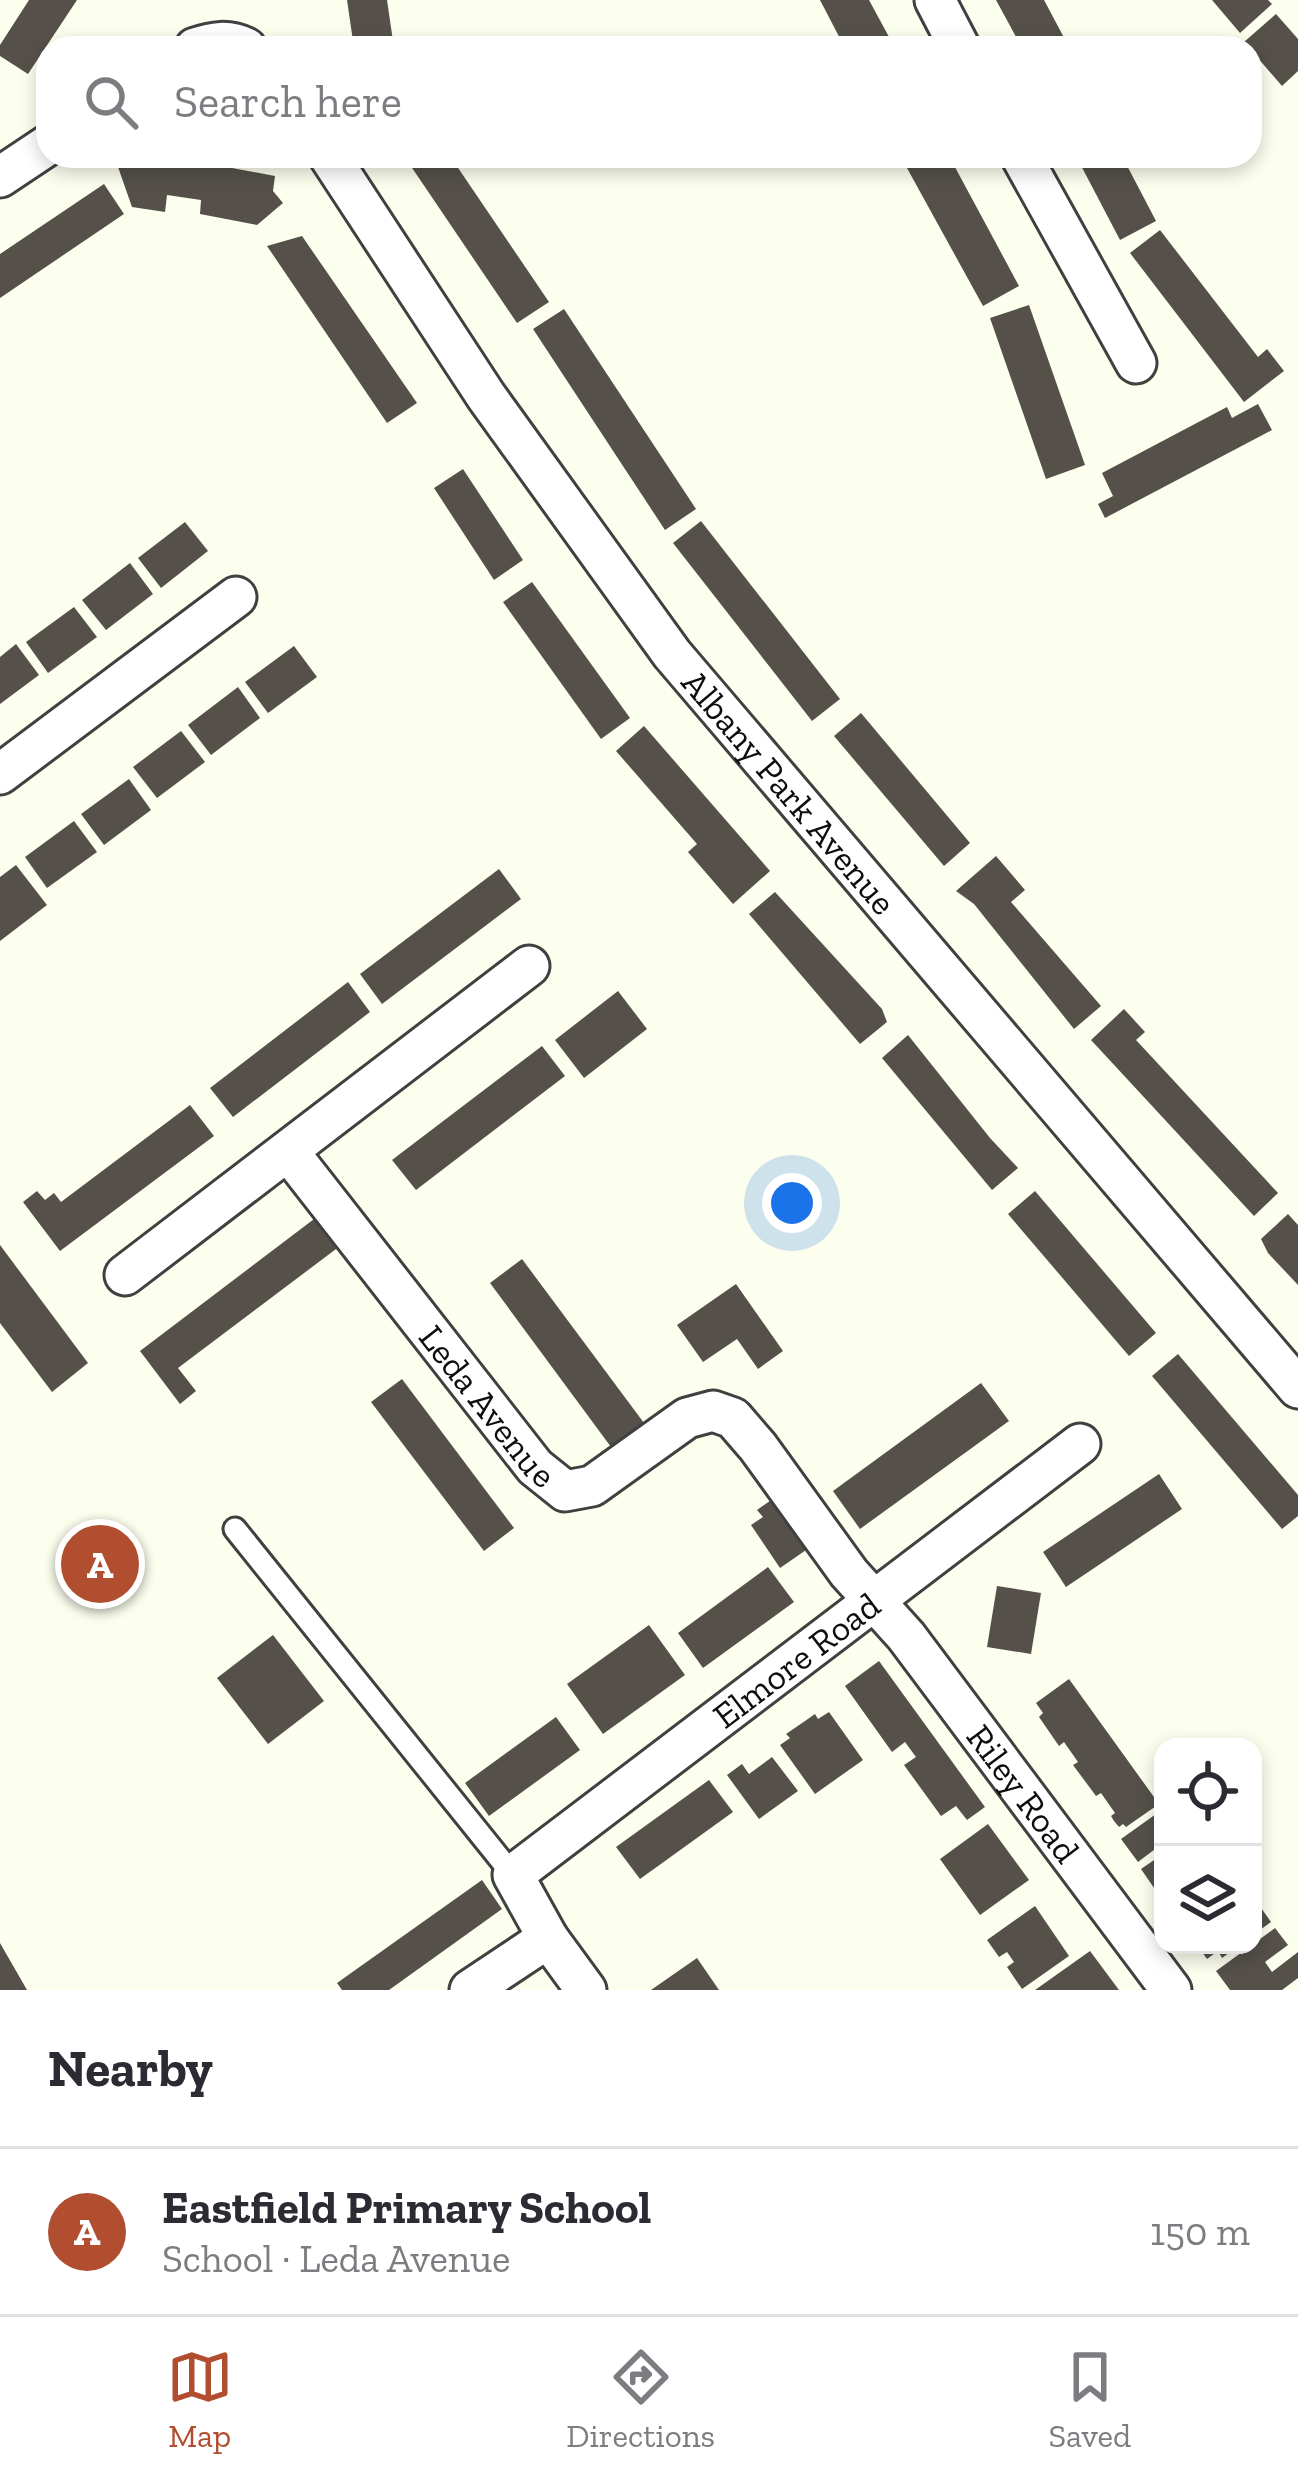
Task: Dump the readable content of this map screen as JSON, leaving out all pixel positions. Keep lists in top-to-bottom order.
{
  "streets": {
    "street": [
      "Albany Park Avenue",
      "Leda Avenue",
      "Elmore Road",
      "Riley Road"
    ]
  },
  "crossings": [
    ["Leda Avenue", "Elmore Road"],
    ["Leda Avenue", "Riley Road"],
    ["Elmore Road", "Riley Road"]
  ],
  "page": {
    "search": "Search here",
    "pins": "A",
    "heading": "Nearby",
    "list": [
      {
        "mark": "A",
        "name": "Eastfield Primary School",
        "note": "School · Leda Avenue",
        "value": "150 m"
      }
    ],
    "nav": ["Map", "Directions", "Saved"]
  }
}
